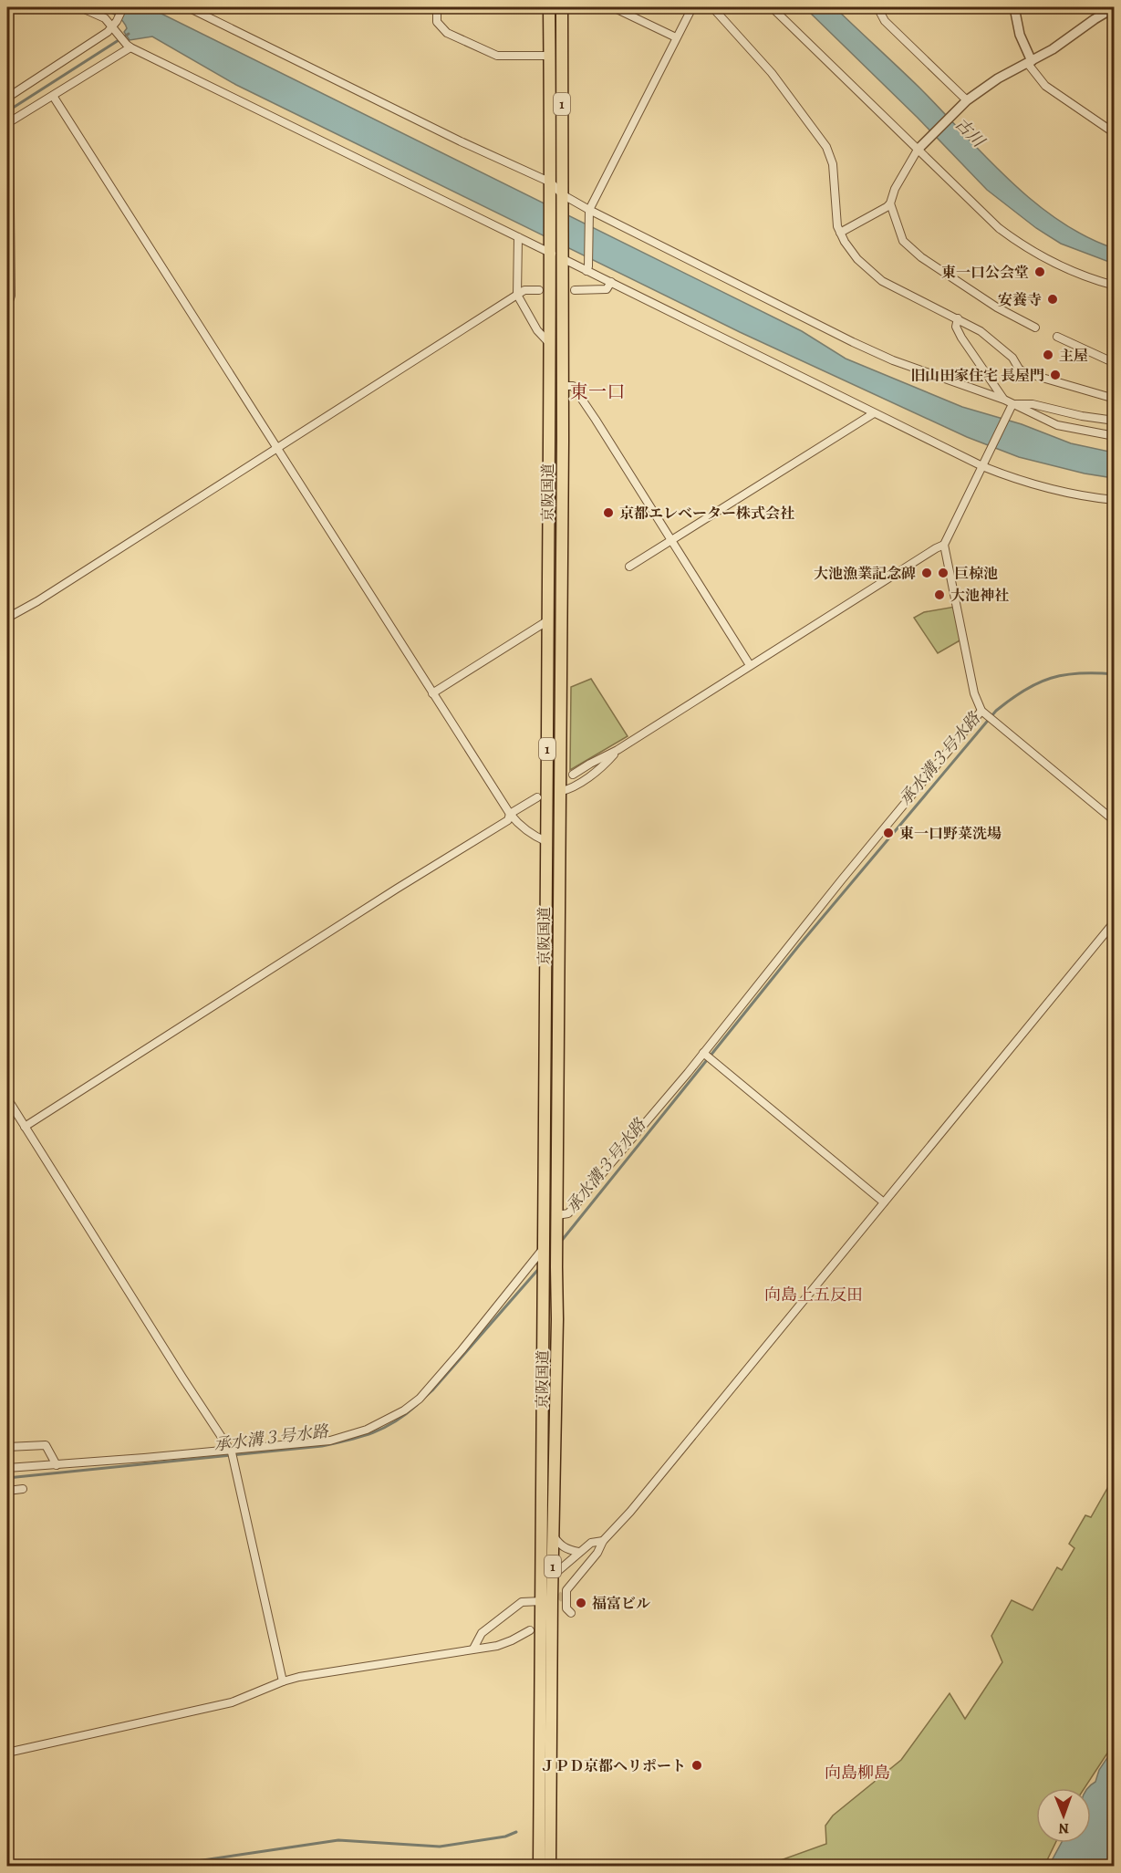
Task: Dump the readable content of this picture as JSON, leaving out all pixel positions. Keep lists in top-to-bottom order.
{
  "streets": {
    "highway": ["1", "京阪国道"]
  },
  "districts": ["東一口", "向島上五反田", "向島柳島"],
  "water": ["古川", "承水溝３号水路"],
  "places": [
    "東一口公会堂",
    "安養寺",
    "主屋",
    "旧山田家住宅 長屋門",
    "京都エレベーター株式会社",
    "大池漁業記念碑",
    "巨椋池",
    "大池神社",
    "東一口野菜洗場",
    "福富ビル",
    "ＪＰＤ京都ヘリポート"
  ],
  "north": "bottom"
}
